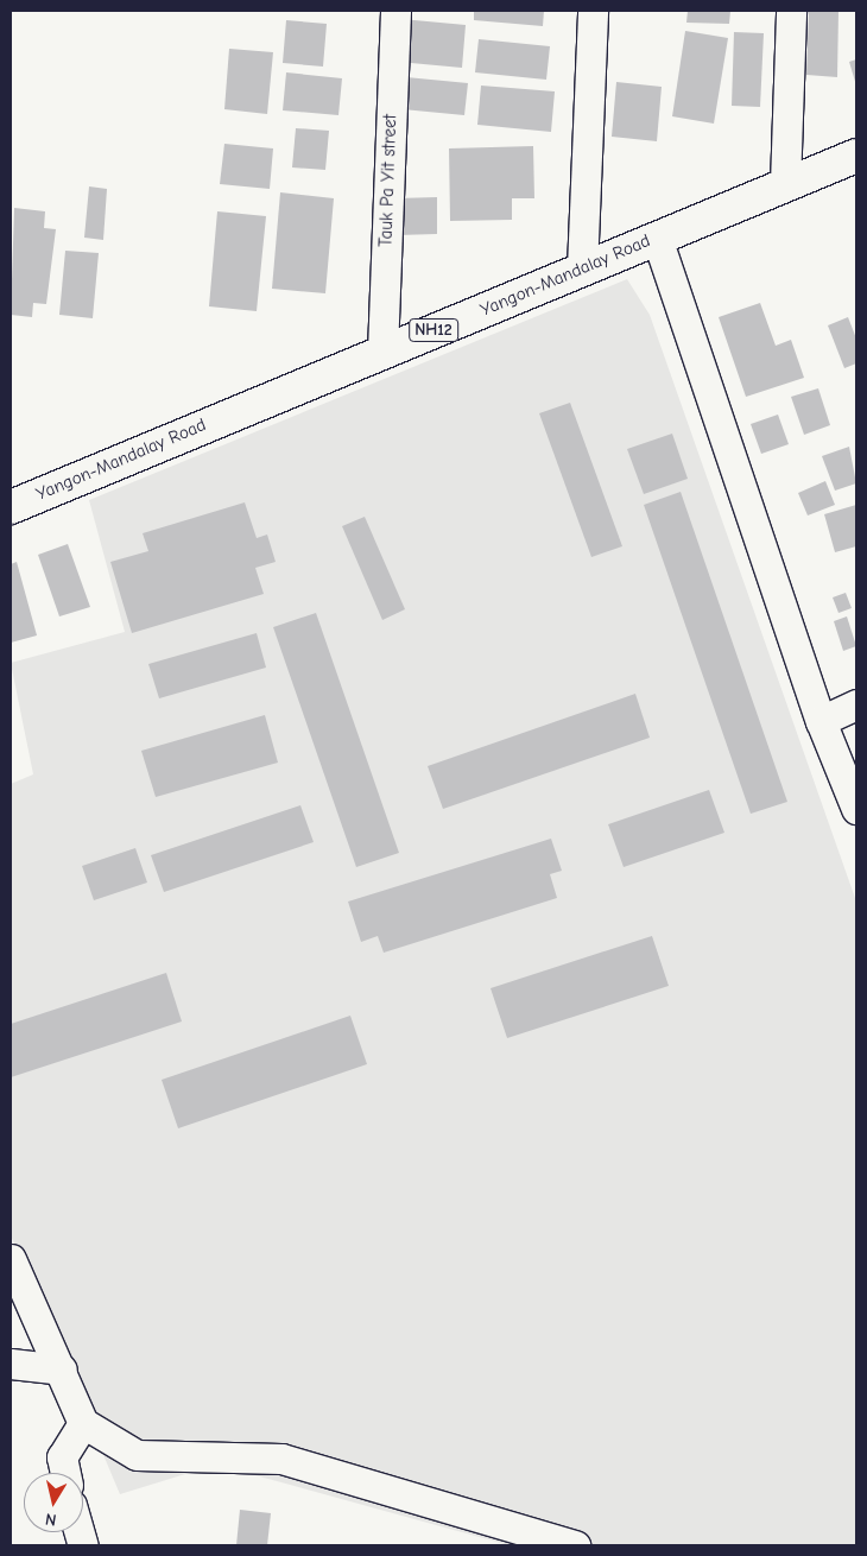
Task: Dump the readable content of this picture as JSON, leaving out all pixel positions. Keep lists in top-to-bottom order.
{
  "streets": {
    "highway": ["Yangon-Mandalay Road", "NH12"],
    "street": ["Tauk Pa Yit street"]
  },
  "crossings": [
    ["Tauk Pa Yit street", "Yangon-Mandalay Road"]
  ],
  "north": "bottom"
}
